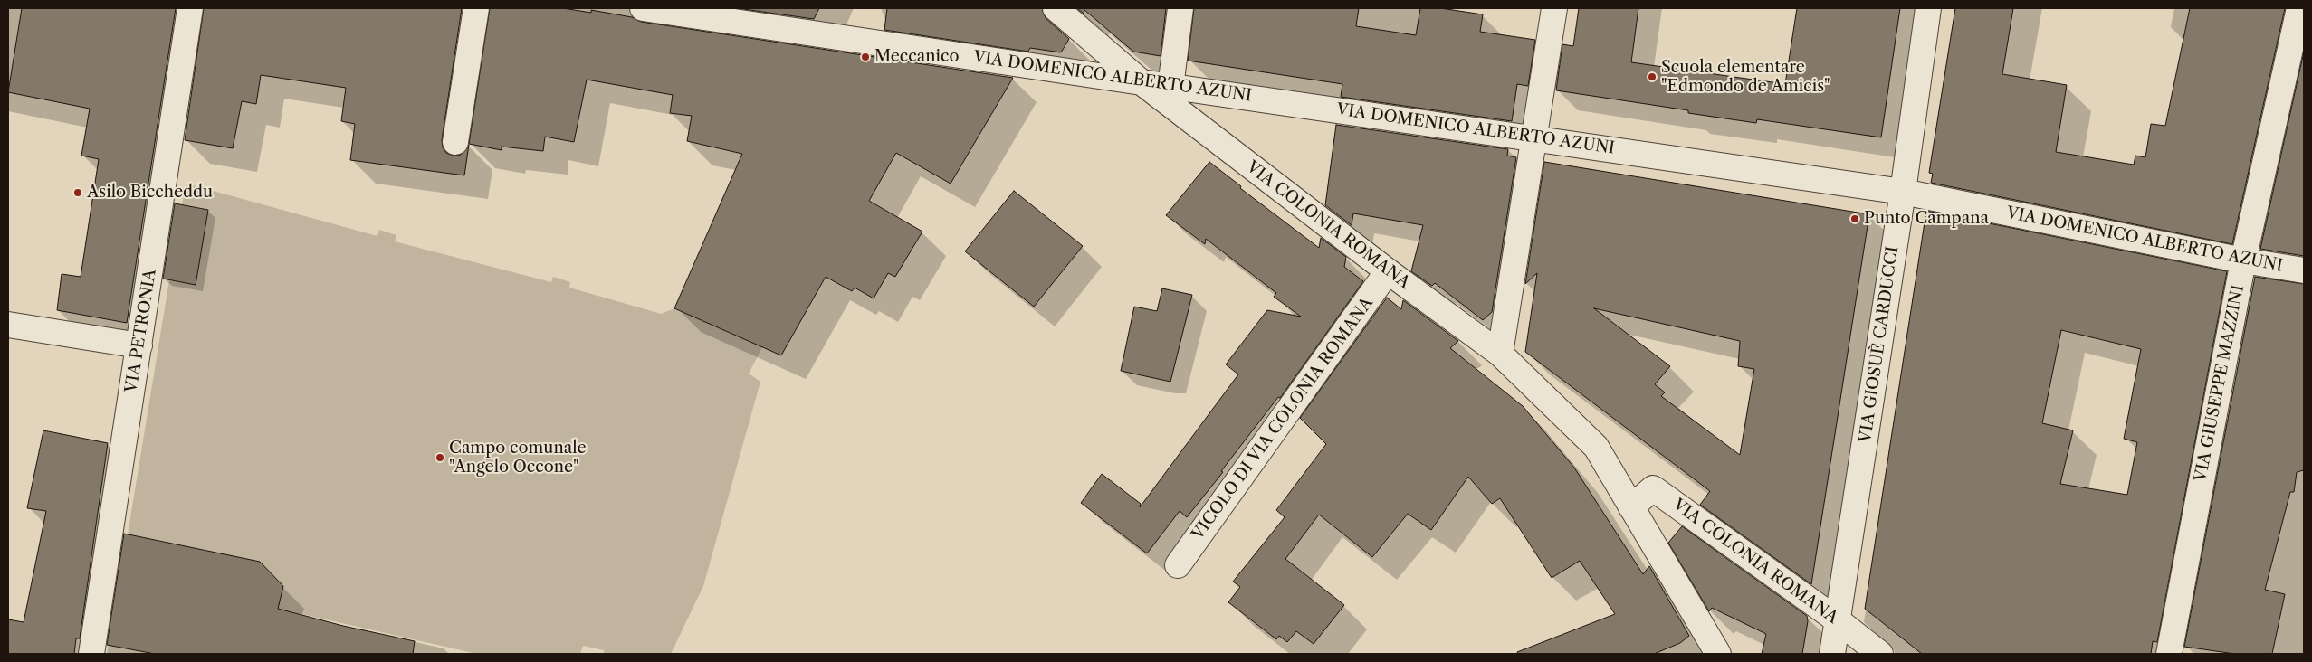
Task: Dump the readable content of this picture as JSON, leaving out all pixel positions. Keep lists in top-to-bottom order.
{
  "streets": {
    "street": [
      "VIA DOMENICO ALBERTO AZUNI",
      "VIA COLONIA ROMANA",
      "VIA PETRONIA",
      "VIA GIOSUÈ CARDUCCI",
      "VIA GIUSEPPE MAZZINI",
      "VICOLO DI VIA COLONIA ROMANA"
    ]
  },
  "crossings": [
    ["VIA DOMENICO ALBERTO AZUNI", "VIA COLONIA ROMANA"],
    ["VIA DOMENICO ALBERTO AZUNI", "VIA GIOSUÈ CARDUCCI"],
    ["VIA DOMENICO ALBERTO AZUNI", "VIA GIUSEPPE MAZZINI"],
    ["VIA COLONIA ROMANA", "VIA GIOSUÈ CARDUCCI"],
    ["VIA COLONIA ROMANA", "VICOLO DI VIA COLONIA ROMANA"]
  ],
  "places": [
    "Meccanico",
    "Scuola elementare \"Edmondo de Amicis\"",
    "Asilo Biccheddu",
    "Punto Campana",
    "Campo comunale \"Angelo Occone\""
  ]
}
